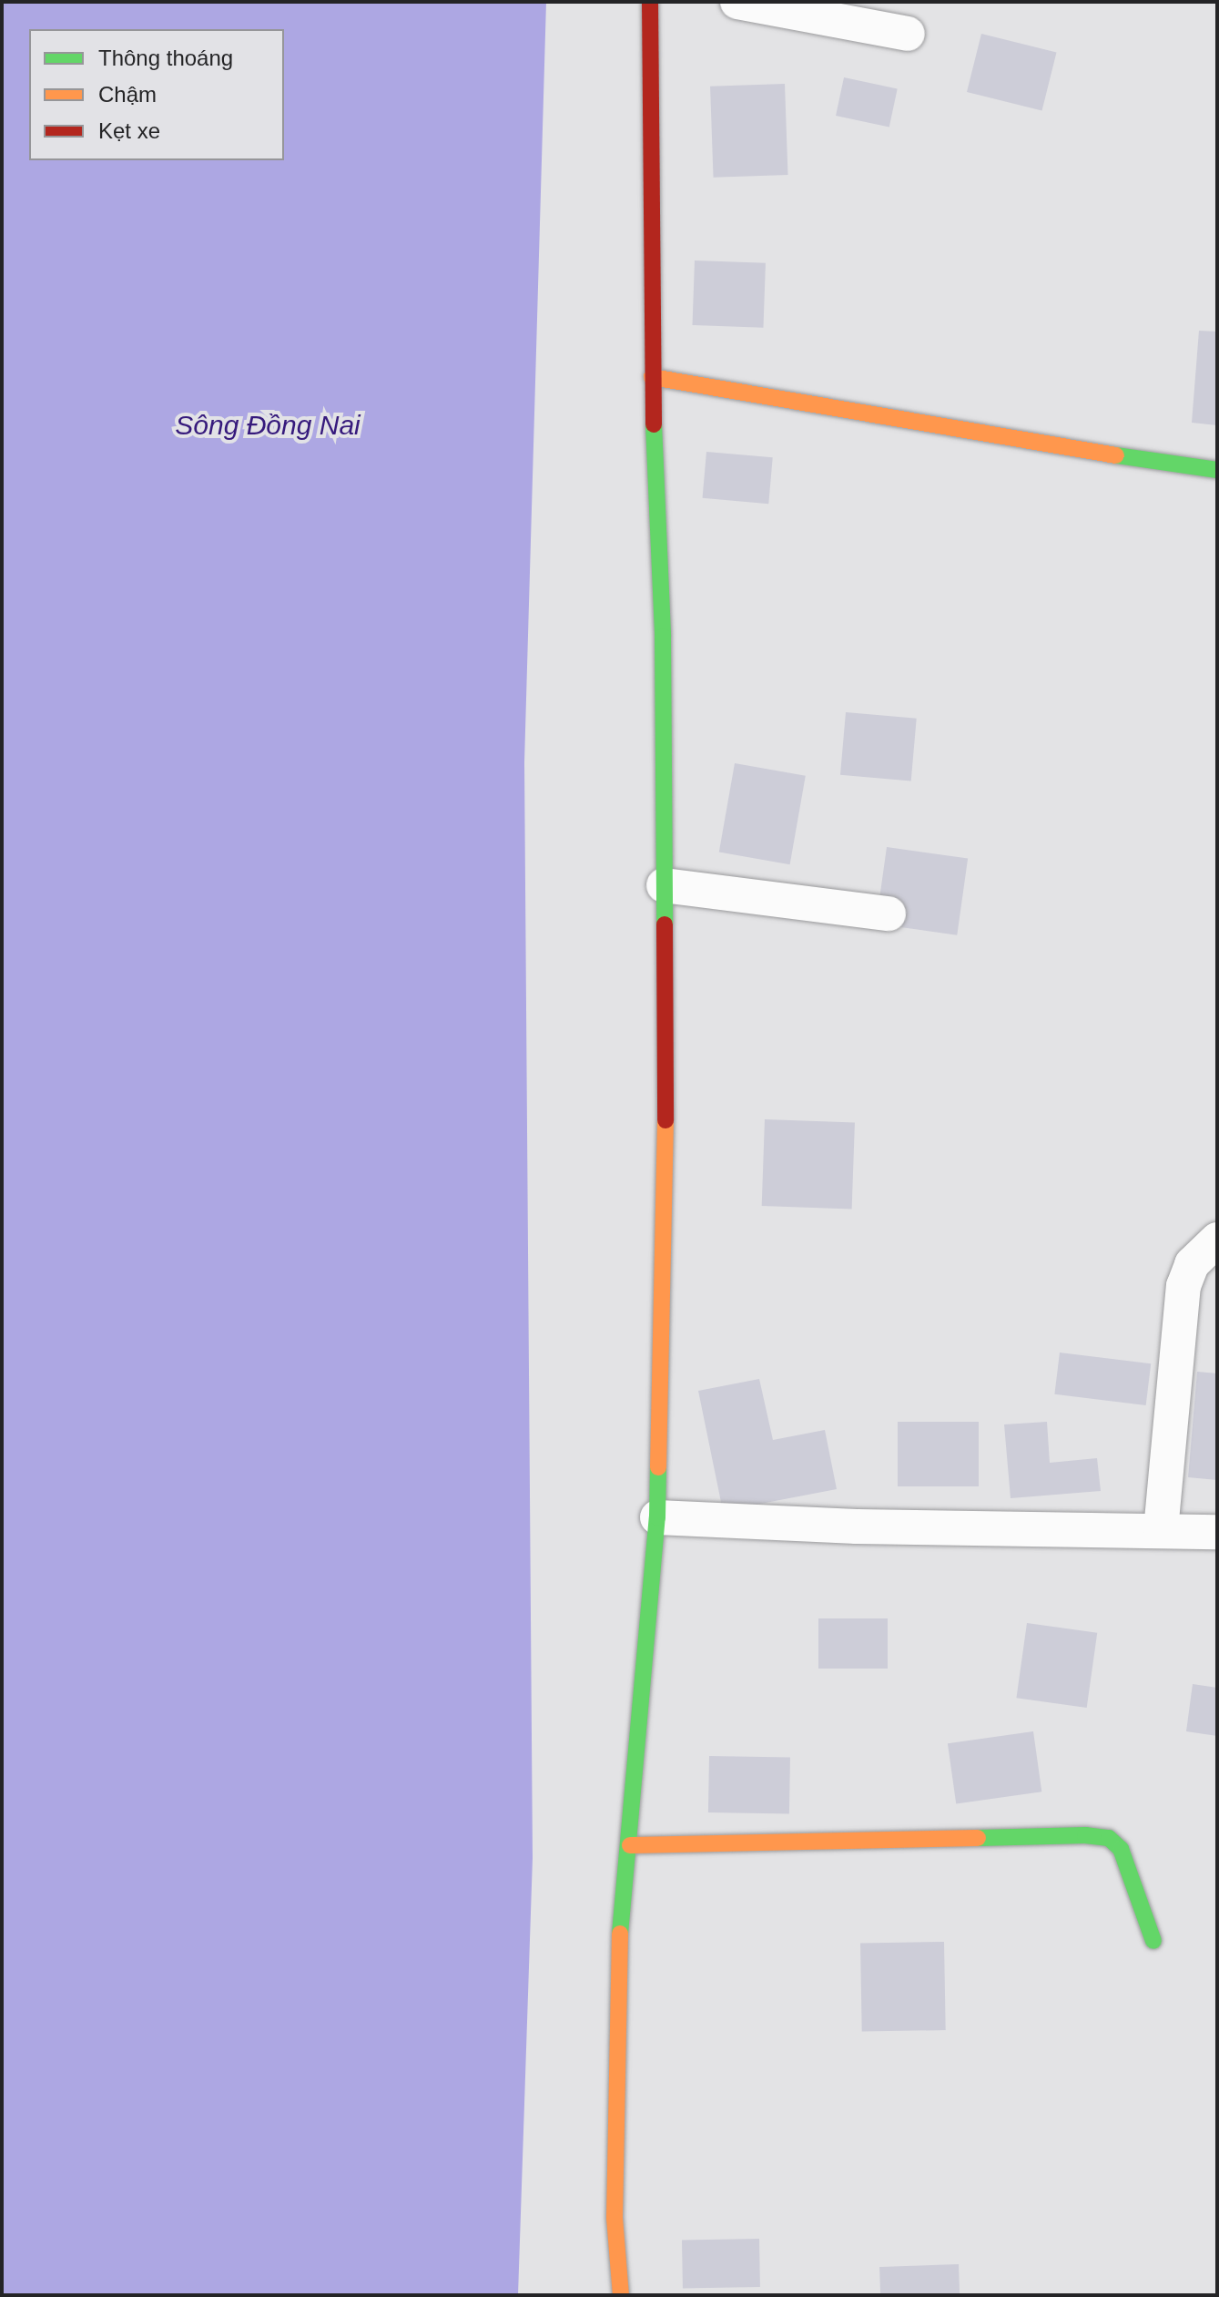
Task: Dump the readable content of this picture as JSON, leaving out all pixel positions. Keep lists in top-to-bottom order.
{
  "water": ["Sông Đồng Nai"],
  "legend": ["Thông thoáng", "Chậm", "Kẹt xe"]
}
